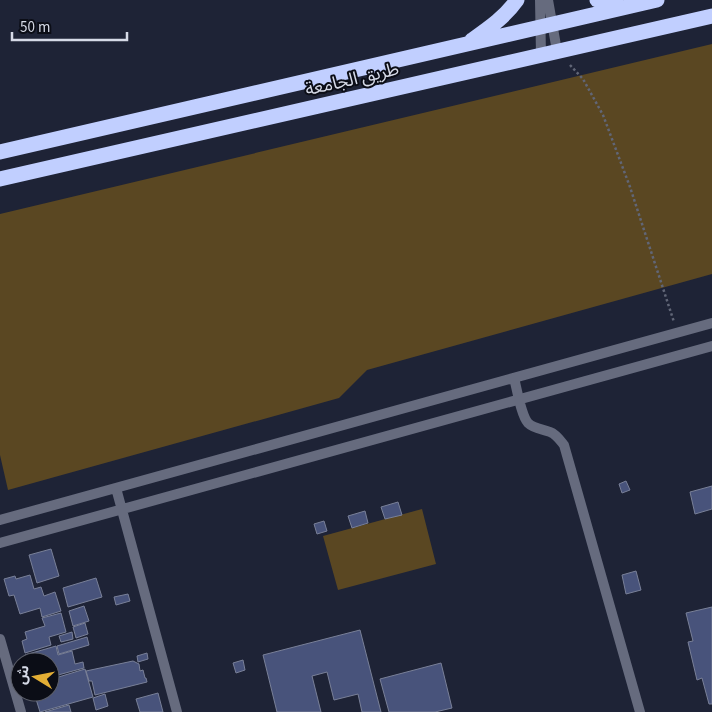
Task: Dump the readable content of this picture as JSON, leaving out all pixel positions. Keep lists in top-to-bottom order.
{
  "streets": {
    "highway": ["طريق الجامعة"]
  },
  "scale_bar": "50 m",
  "north": "left"
}
